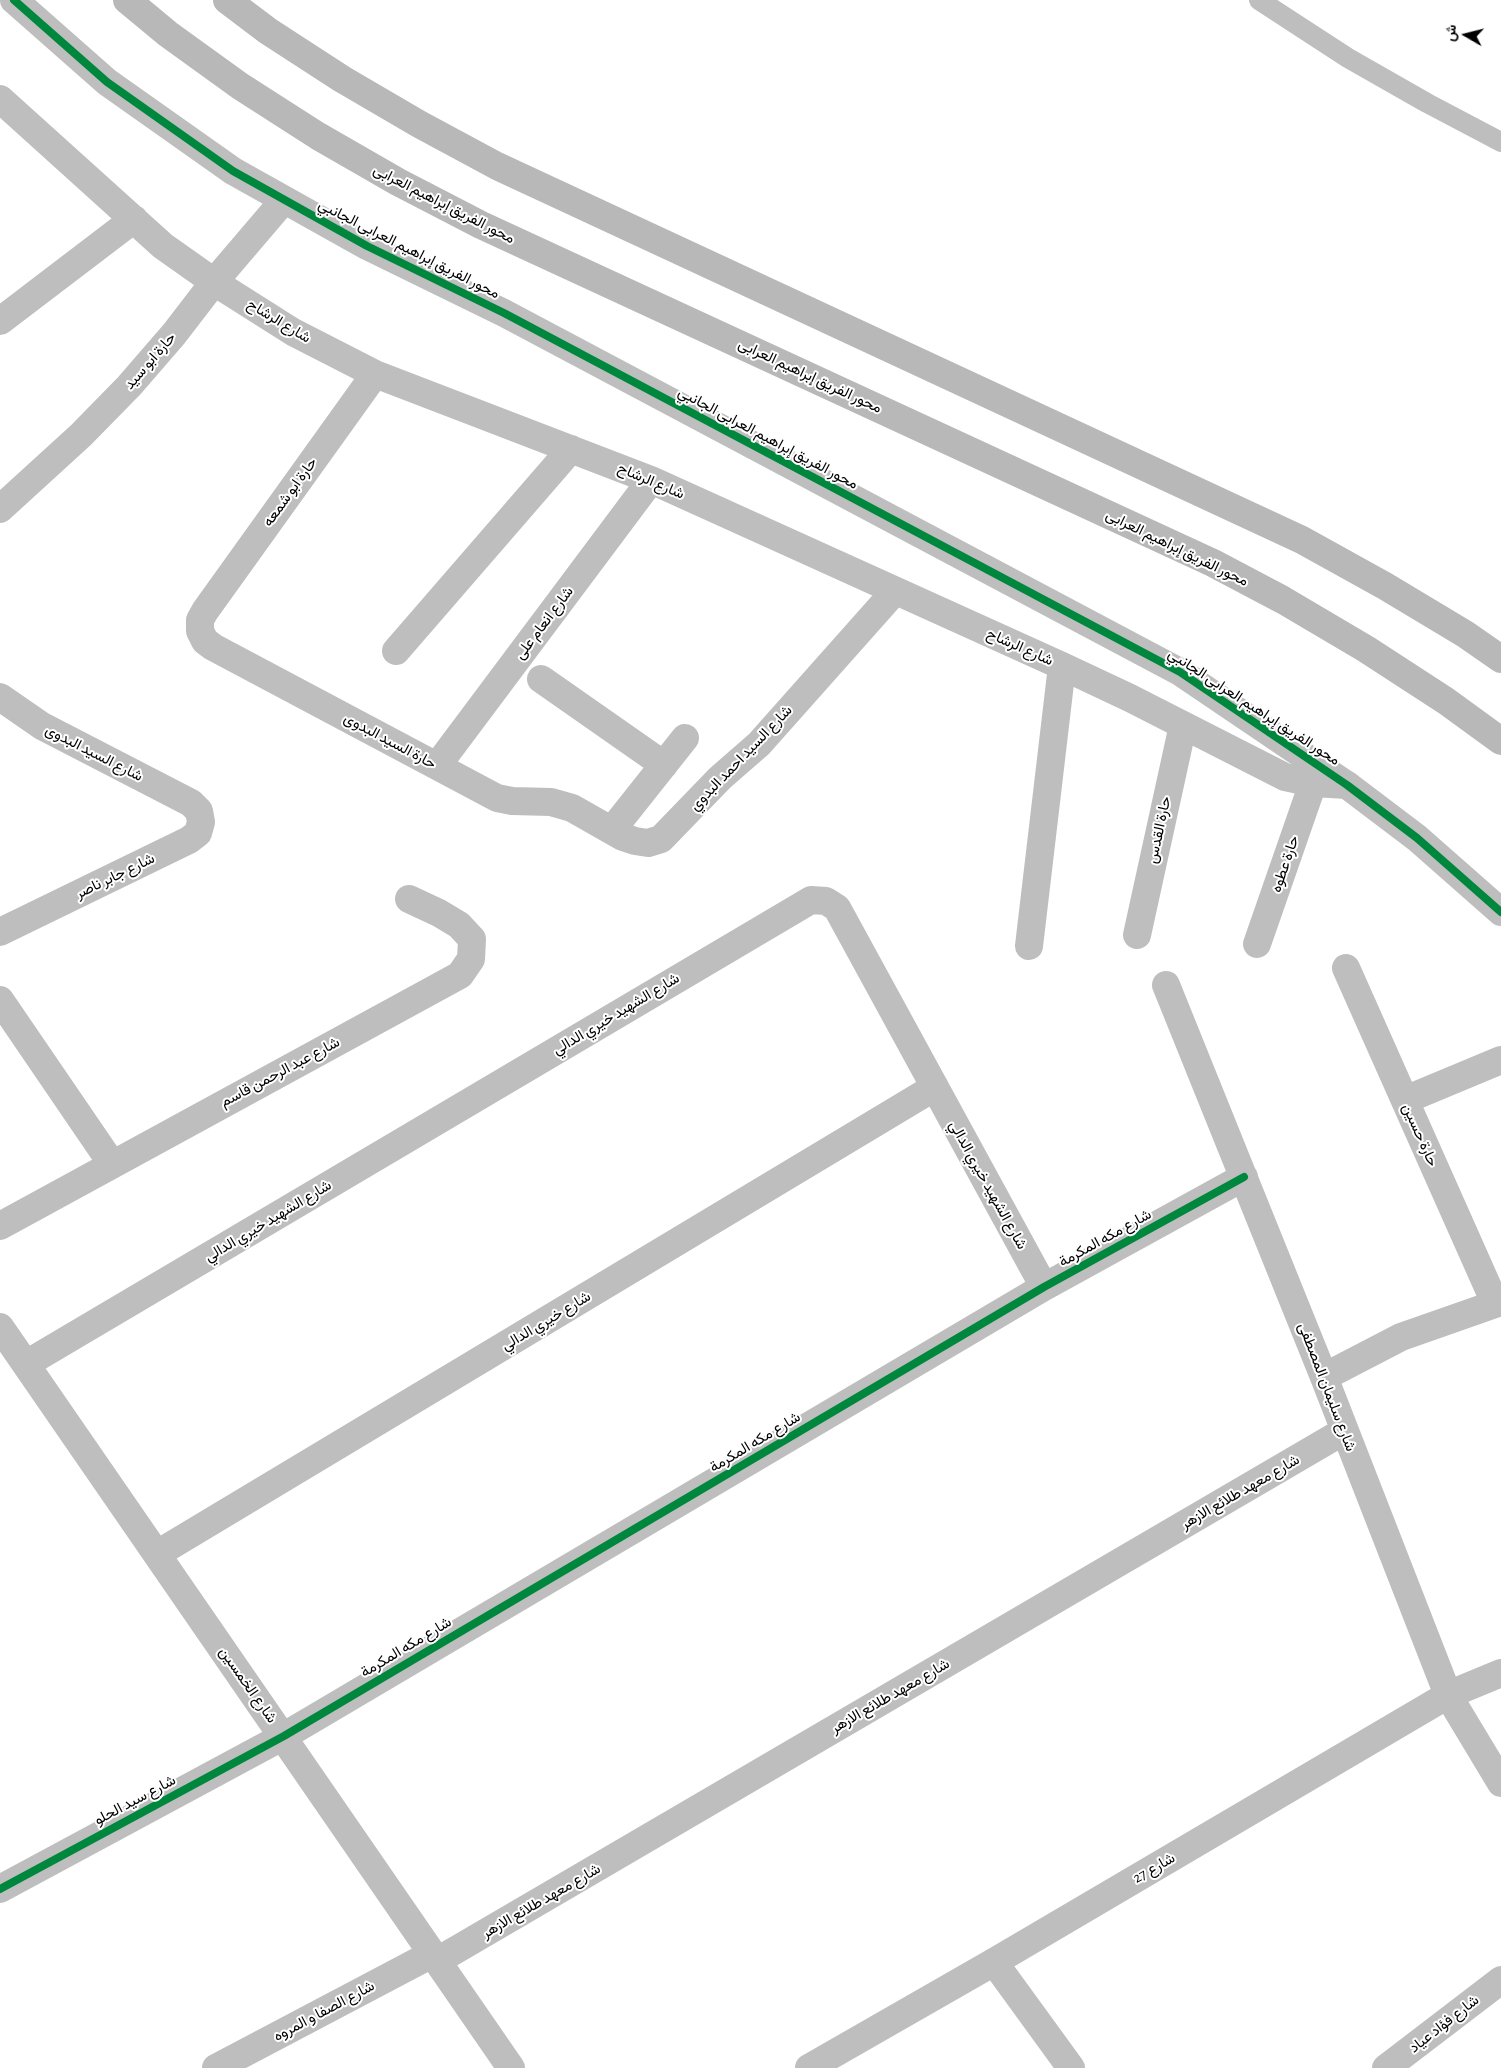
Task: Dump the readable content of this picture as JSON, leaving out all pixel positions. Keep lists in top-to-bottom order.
{
  "streets": {
    "main road": ["محور الفريق إبراهيم العرابى"],
    "street": [
      "محور الفريق إبراهيم العرابى الجانبي",
      "شارع الرشاح",
      "حارة ابو سيد",
      "حارة ابو شمعه",
      "شارع انعام على",
      "حارة السيد البدوى",
      "شارع السيد البدوى",
      "شارع السيد احمد البدوي",
      "حارة القدس",
      "حارة عطوه",
      "شارع جابر ناصر",
      "شارع الشهيد خيري الدالي",
      "شارع عبد الرحمن قاسم",
      "حارة حسين",
      "شارع مكه المكرمة",
      "شارع خيري الدالي",
      "شارع سليمان المصطفى",
      "شارع معهد طلائع الازهر",
      "شارع الخمسين",
      "شارع سيد الحلو",
      "شارع 27",
      "شارع الصفا و المروه",
      "شارع فؤاد عياد"
    ]
  },
  "crossings": [
    ["محور الفريق إبراهيم العرابى الجانبي", "شارع الرشاح"],
    ["محور الفريق إبراهيم العرابى الجانبي", "حارة ابو سيد"],
    ["شارع الرشاح", "حارة ابو سيد"],
    ["شارع الرشاح", "حارة ابو شمعه"],
    ["شارع الرشاح", "شارع انعام على"],
    ["شارع الرشاح", "شارع السيد احمد البدوي"],
    ["شارع الرشاح", "حارة القدس"],
    ["شارع الرشاح", "حارة عطوه"],
    ["حارة ابو شمعه", "حارة السيد البدوى"],
    ["شارع انعام على", "حارة السيد البدوى"],
    ["حارة السيد البدوى", "شارع السيد احمد البدوي"],
    ["شارع السيد البدوى", "شارع جابر ناصر"],
    ["شارع الشهيد خيري الدالي", "شارع مكه المكرمة"],
    ["شارع الشهيد خيري الدالي", "شارع خيري الدالي"],
    ["شارع الشهيد خيري الدالي", "شارع الخمسين"],
    ["شارع مكه المكرمة", "شارع سليمان المصطفى"],
    ["شارع مكه المكرمة", "شارع الخمسين"],
    ["شارع مكه المكرمة", "شارع سيد الحلو"],
    ["شارع خيري الدالي", "شارع الخمسين"],
    ["شارع سليمان المصطفى", "شارع معهد طلائع الازهر"],
    ["شارع سليمان المصطفى", "شارع 27"],
    ["شارع معهد طلائع الازهر", "شارع الخمسين"],
    ["شارع معهد طلائع الازهر", "شارع الصفا و المروه"],
    ["شارع الخمسين", "شارع سيد الحلو"],
    ["شارع الخمسين", "شارع الصفا و المروه"]
  ],
  "north": "left"
}
